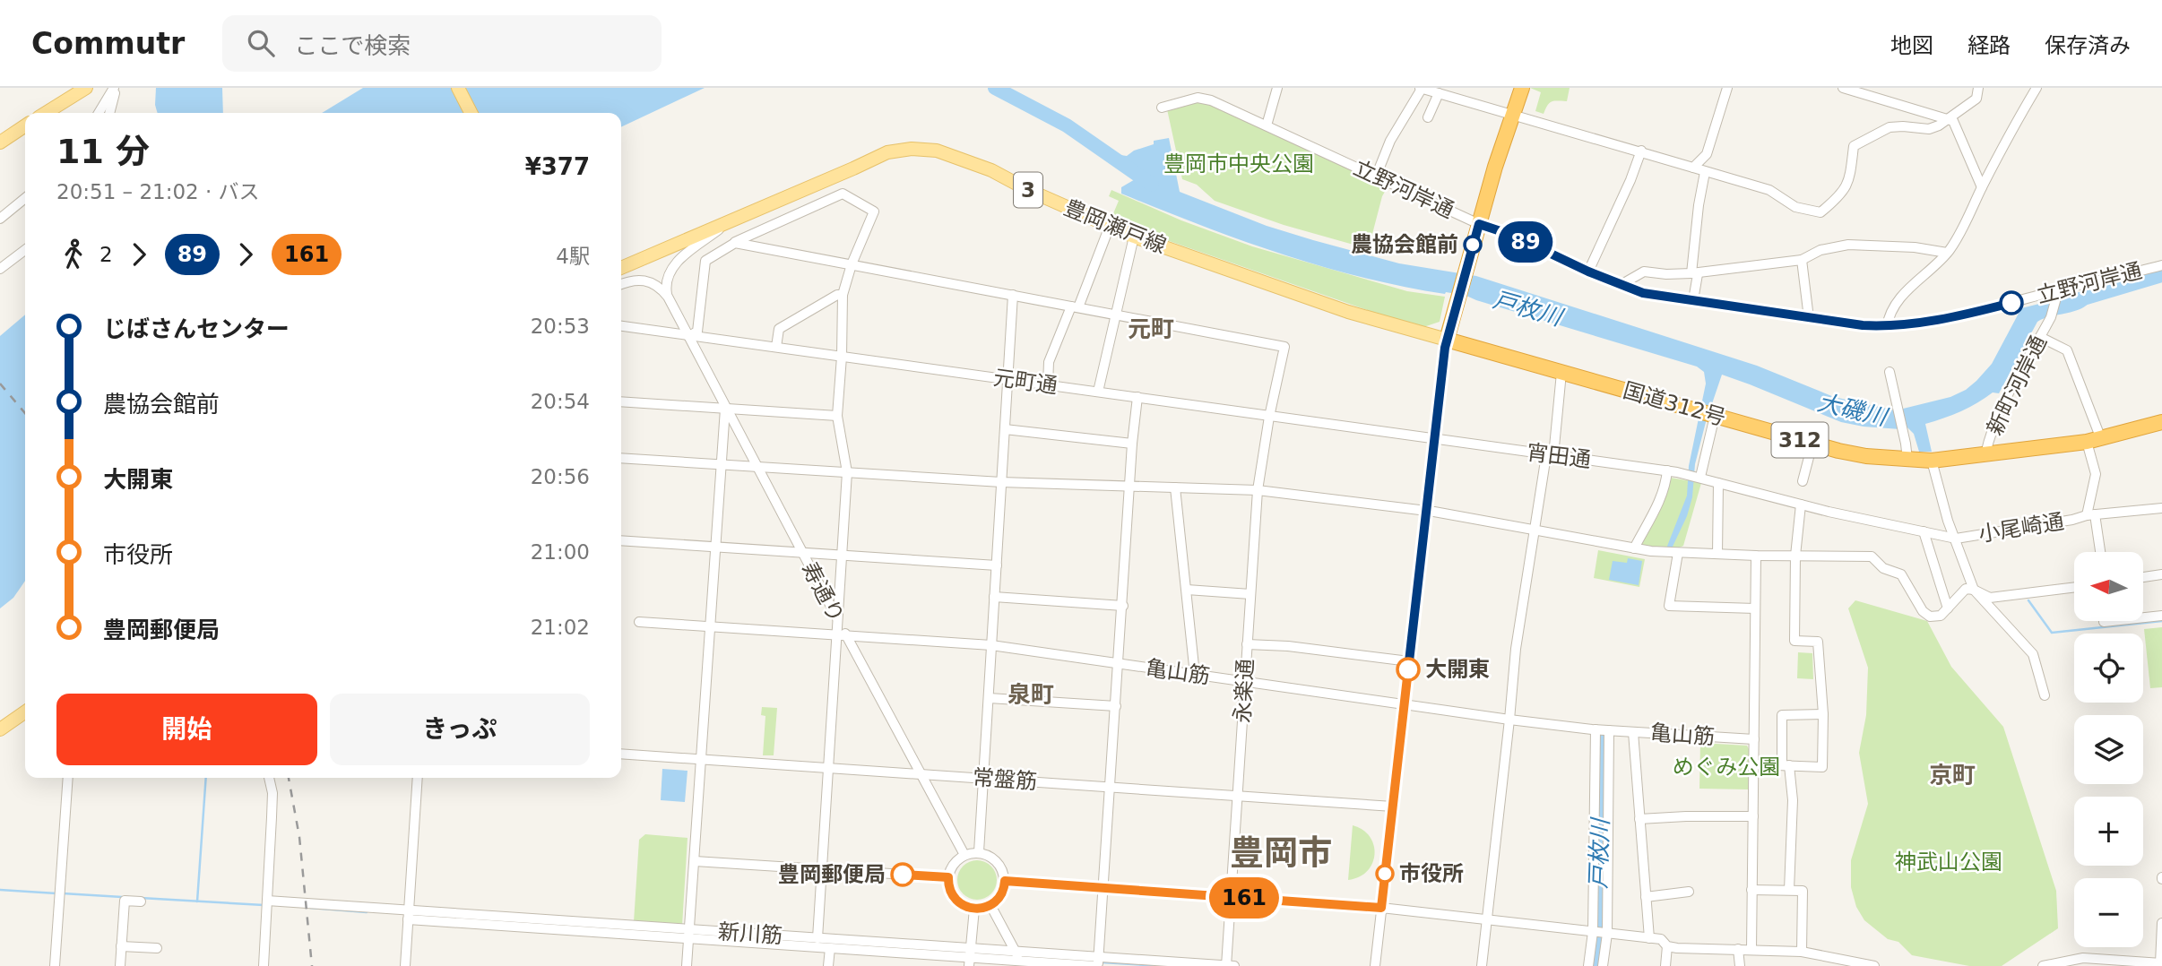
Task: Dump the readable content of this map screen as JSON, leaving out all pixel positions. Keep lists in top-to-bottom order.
{
  "streets": {
    "highway": ["国道312号", "312"],
    "main road": ["3", "豊岡瀬戸線"],
    "street": [
      "立野河岸通",
      "元町通",
      "新町河岸通",
      "宵田通",
      "小尾崎通",
      "寿通り",
      "亀山筋",
      "永楽通",
      "常盤筋",
      "新川筋"
    ]
  },
  "crossings": [
    ["立野河岸通", "新町河岸通"],
    ["豊岡瀬戸線", "国道312号"],
    ["元町通", "宵田通"],
    ["元町通", "寿通り"],
    ["元町通", "永楽通"],
    ["新町河岸通", "国道312号"],
    ["宵田通", "小尾崎通"],
    ["寿通り", "亀山筋"],
    ["寿通り", "常盤筋"],
    ["亀山筋", "永楽通"],
    ["永楽通", "常盤筋"],
    ["永楽通", "新川筋"]
  ],
  "districts": [
    "元町",
    "泉町",
    "京町",
    "豊岡市"
  ],
  "water": ["戸枚川", "大磯川"],
  "parks": ["豊岡市中央公園", "めぐみ公園", "神武山公園"],
  "places": [
    "農協会館前",
    "大開東",
    "市役所",
    "豊岡郵便局"
  ],
  "lines": ["bus line 89", "bus line 161"],
  "north": "left",
  "page": {
    "header": "Commutr",
    "search": "ここで検索",
    "nav": ["地図", "経路", "保存済み"],
    "on_map": ["89", "161"],
    "heading": ["11 分", "20:51 – 21:02 · バス", "¥377"],
    "legs": [
      "2",
      "89",
      "161",
      "4駅"
    ],
    "list": [
      {
        "name": "じばさんセンター",
        "value": "20:53"
      },
      {
        "name": "農協会館前",
        "value": "20:54"
      },
      {
        "name": "大開東",
        "value": "20:56"
      },
      {
        "name": "市役所",
        "value": "21:00"
      },
      {
        "name": "豊岡郵便局",
        "value": "21:02"
      }
    ],
    "map_buttons": ["+", "−"],
    "buttons": ["開始", "きっぷ"]
  }
}
